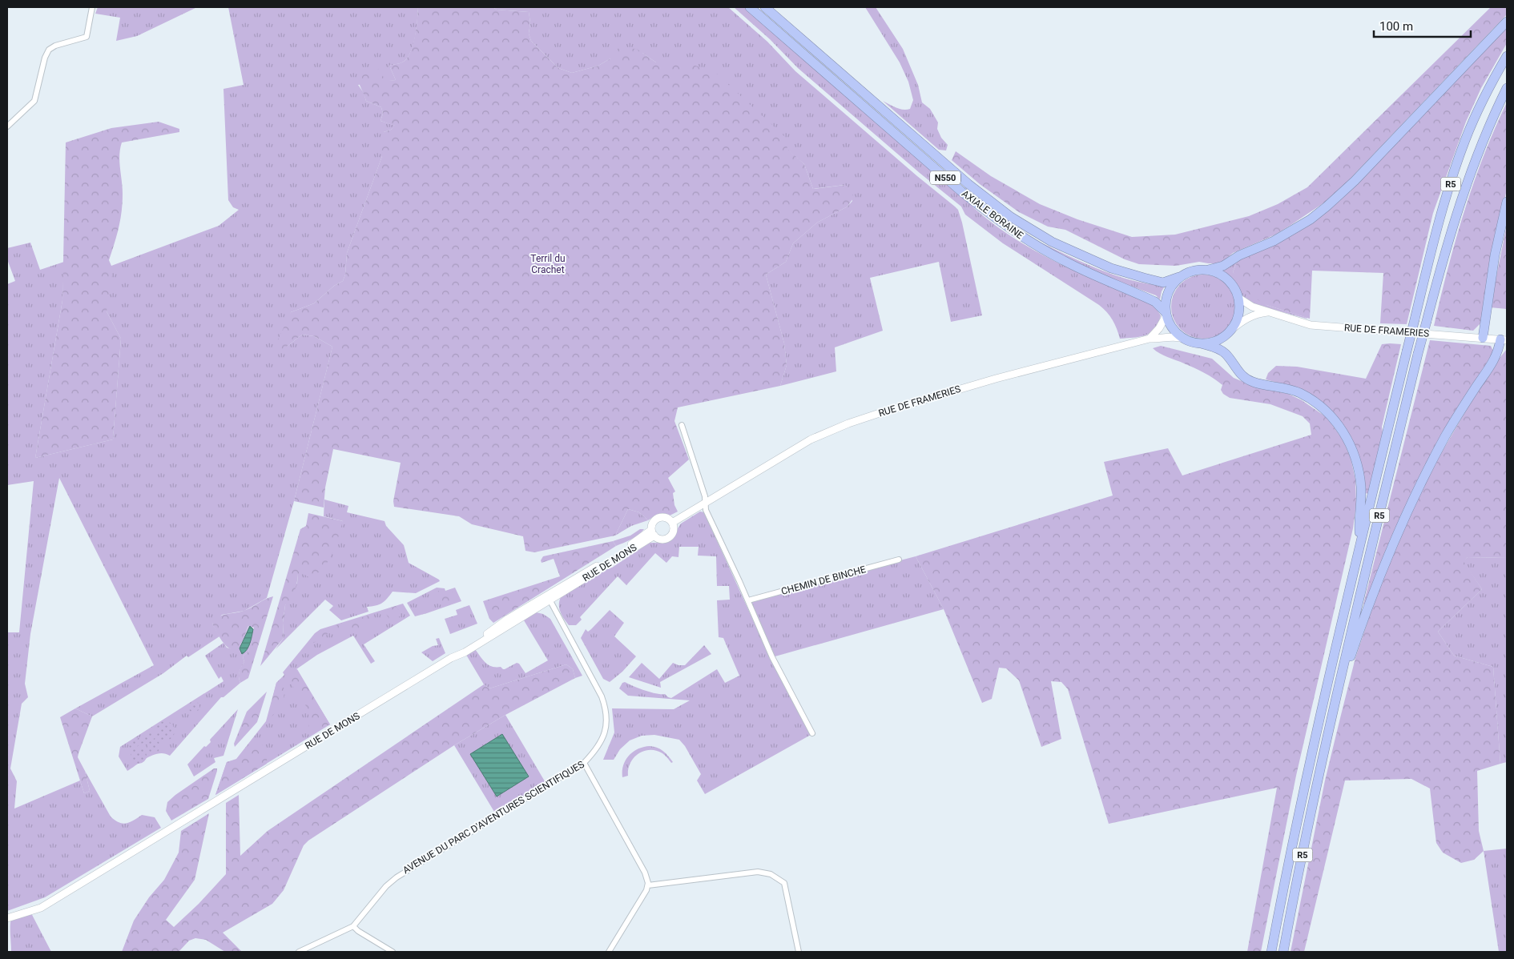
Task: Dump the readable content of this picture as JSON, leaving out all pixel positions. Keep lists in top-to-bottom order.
{
  "streets": {
    "highway": ["N550", "R5", "AXIALE BORAINE"],
    "main road": ["RUE DE FRAMERIES", "RUE DE MONS"],
    "street": ["CHEMIN DE BINCHE", "AVENUE DU PARC D'AVENTURES SCIENTIFIQUES"]
  },
  "crossings": [
    ["AXIALE BORAINE", "RUE DE FRAMERIES"],
    ["RUE DE MONS", "AVENUE DU PARC D'AVENTURES SCIENTIFIQUES"]
  ],
  "parks": ["Terril du Crachet"],
  "scale_bar": "100 m"
}
